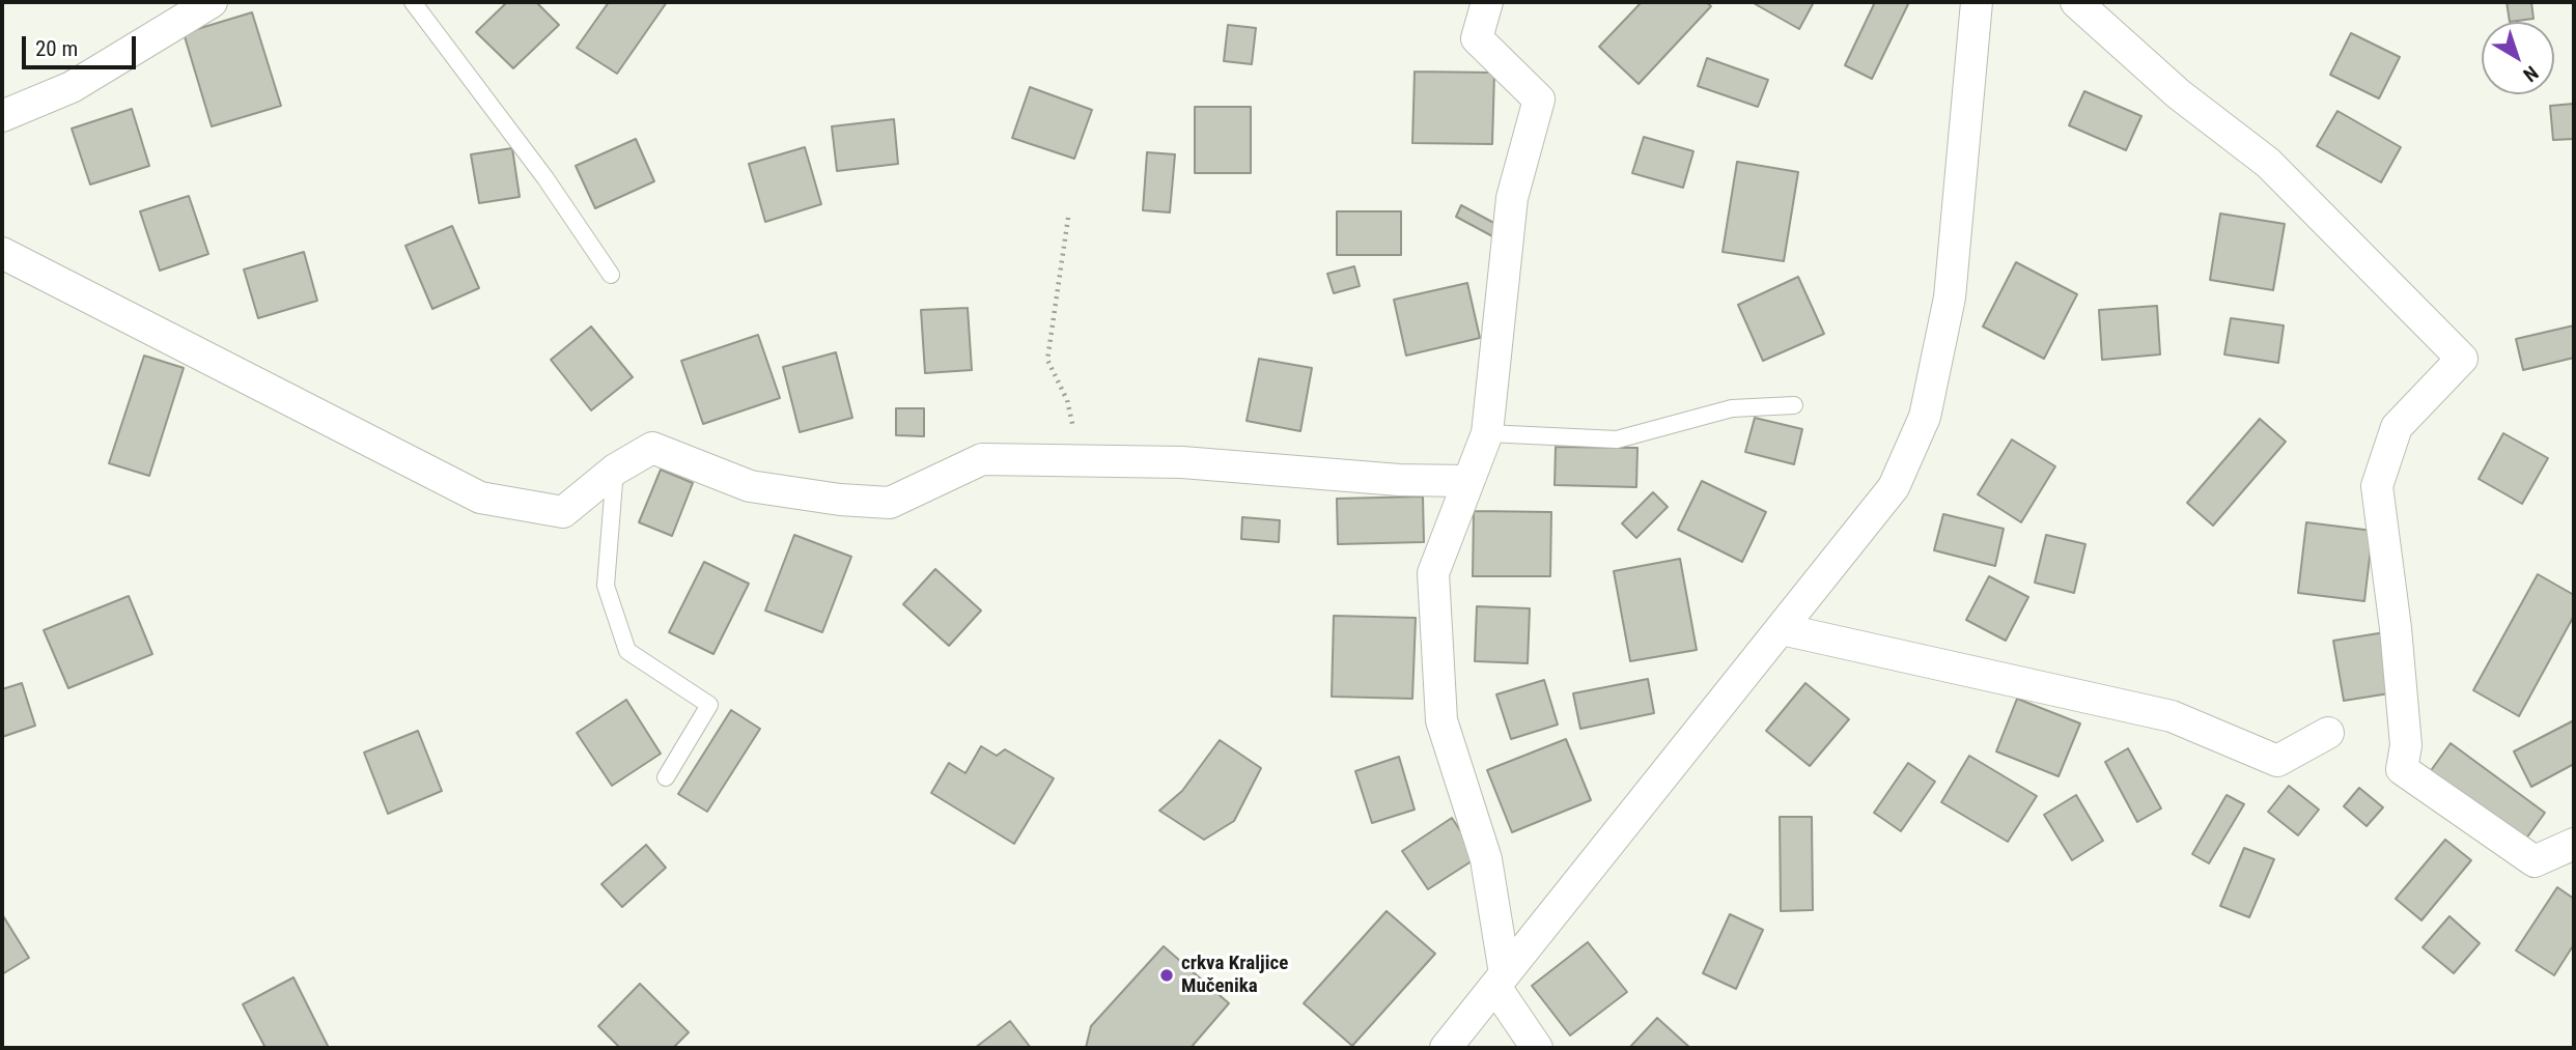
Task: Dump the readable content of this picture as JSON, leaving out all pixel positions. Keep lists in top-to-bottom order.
{
  "places": ["crkva Kraljice Mučenika"],
  "scale_bar": "20 m",
  "north": "bottom right"
}
